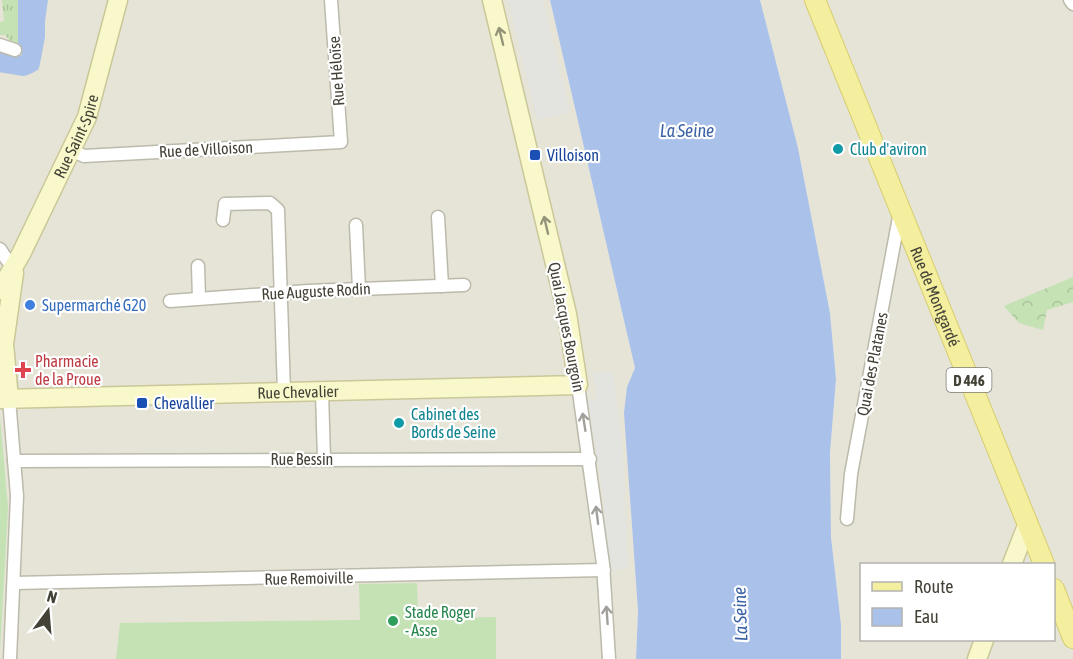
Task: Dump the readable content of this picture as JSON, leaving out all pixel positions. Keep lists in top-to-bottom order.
{
  "streets": {
    "main road": [
      "Rue Saint-Spire",
      "Rue de Montgardé",
      "Quai Jacques Bourgoin",
      "D 446",
      "Rue Chevalier"
    ],
    "street": [
      "Rue Héloïse",
      "Rue de Villoison",
      "Rue Auguste Rodin",
      "Quai des Platanes",
      "Rue Bessin",
      "Rue Remoiville"
    ]
  },
  "crossings": [
    ["Rue Héloïse", "Rue de Villoison"],
    ["Rue Saint-Spire", "Rue de Villoison"],
    ["Rue Saint-Spire", "Rue Chevalier"],
    ["Rue de Montgardé", "Quai des Platanes"],
    ["Rue de Montgardé", "D 446"],
    ["Quai Jacques Bourgoin", "Rue Chevalier"],
    ["Quai Jacques Bourgoin", "Rue Bessin"],
    ["Quai Jacques Bourgoin", "Rue Remoiville"],
    ["Quai des Platanes", "D 446"]
  ],
  "one_way": ["Quai Jacques Bourgoin"],
  "water": ["La Seine"],
  "places": {
    "other": [
      "Club d'aviron",
      "Supermarché G20",
      "Cabinet des Bords de Seine",
      "Stade Roger - Asse"
    ],
    "transit": ["Villoison", "Chevallier"],
    "health": ["Pharmacie de la Proue"]
  },
  "legend": ["Route", "Eau"],
  "north": "top"
}
